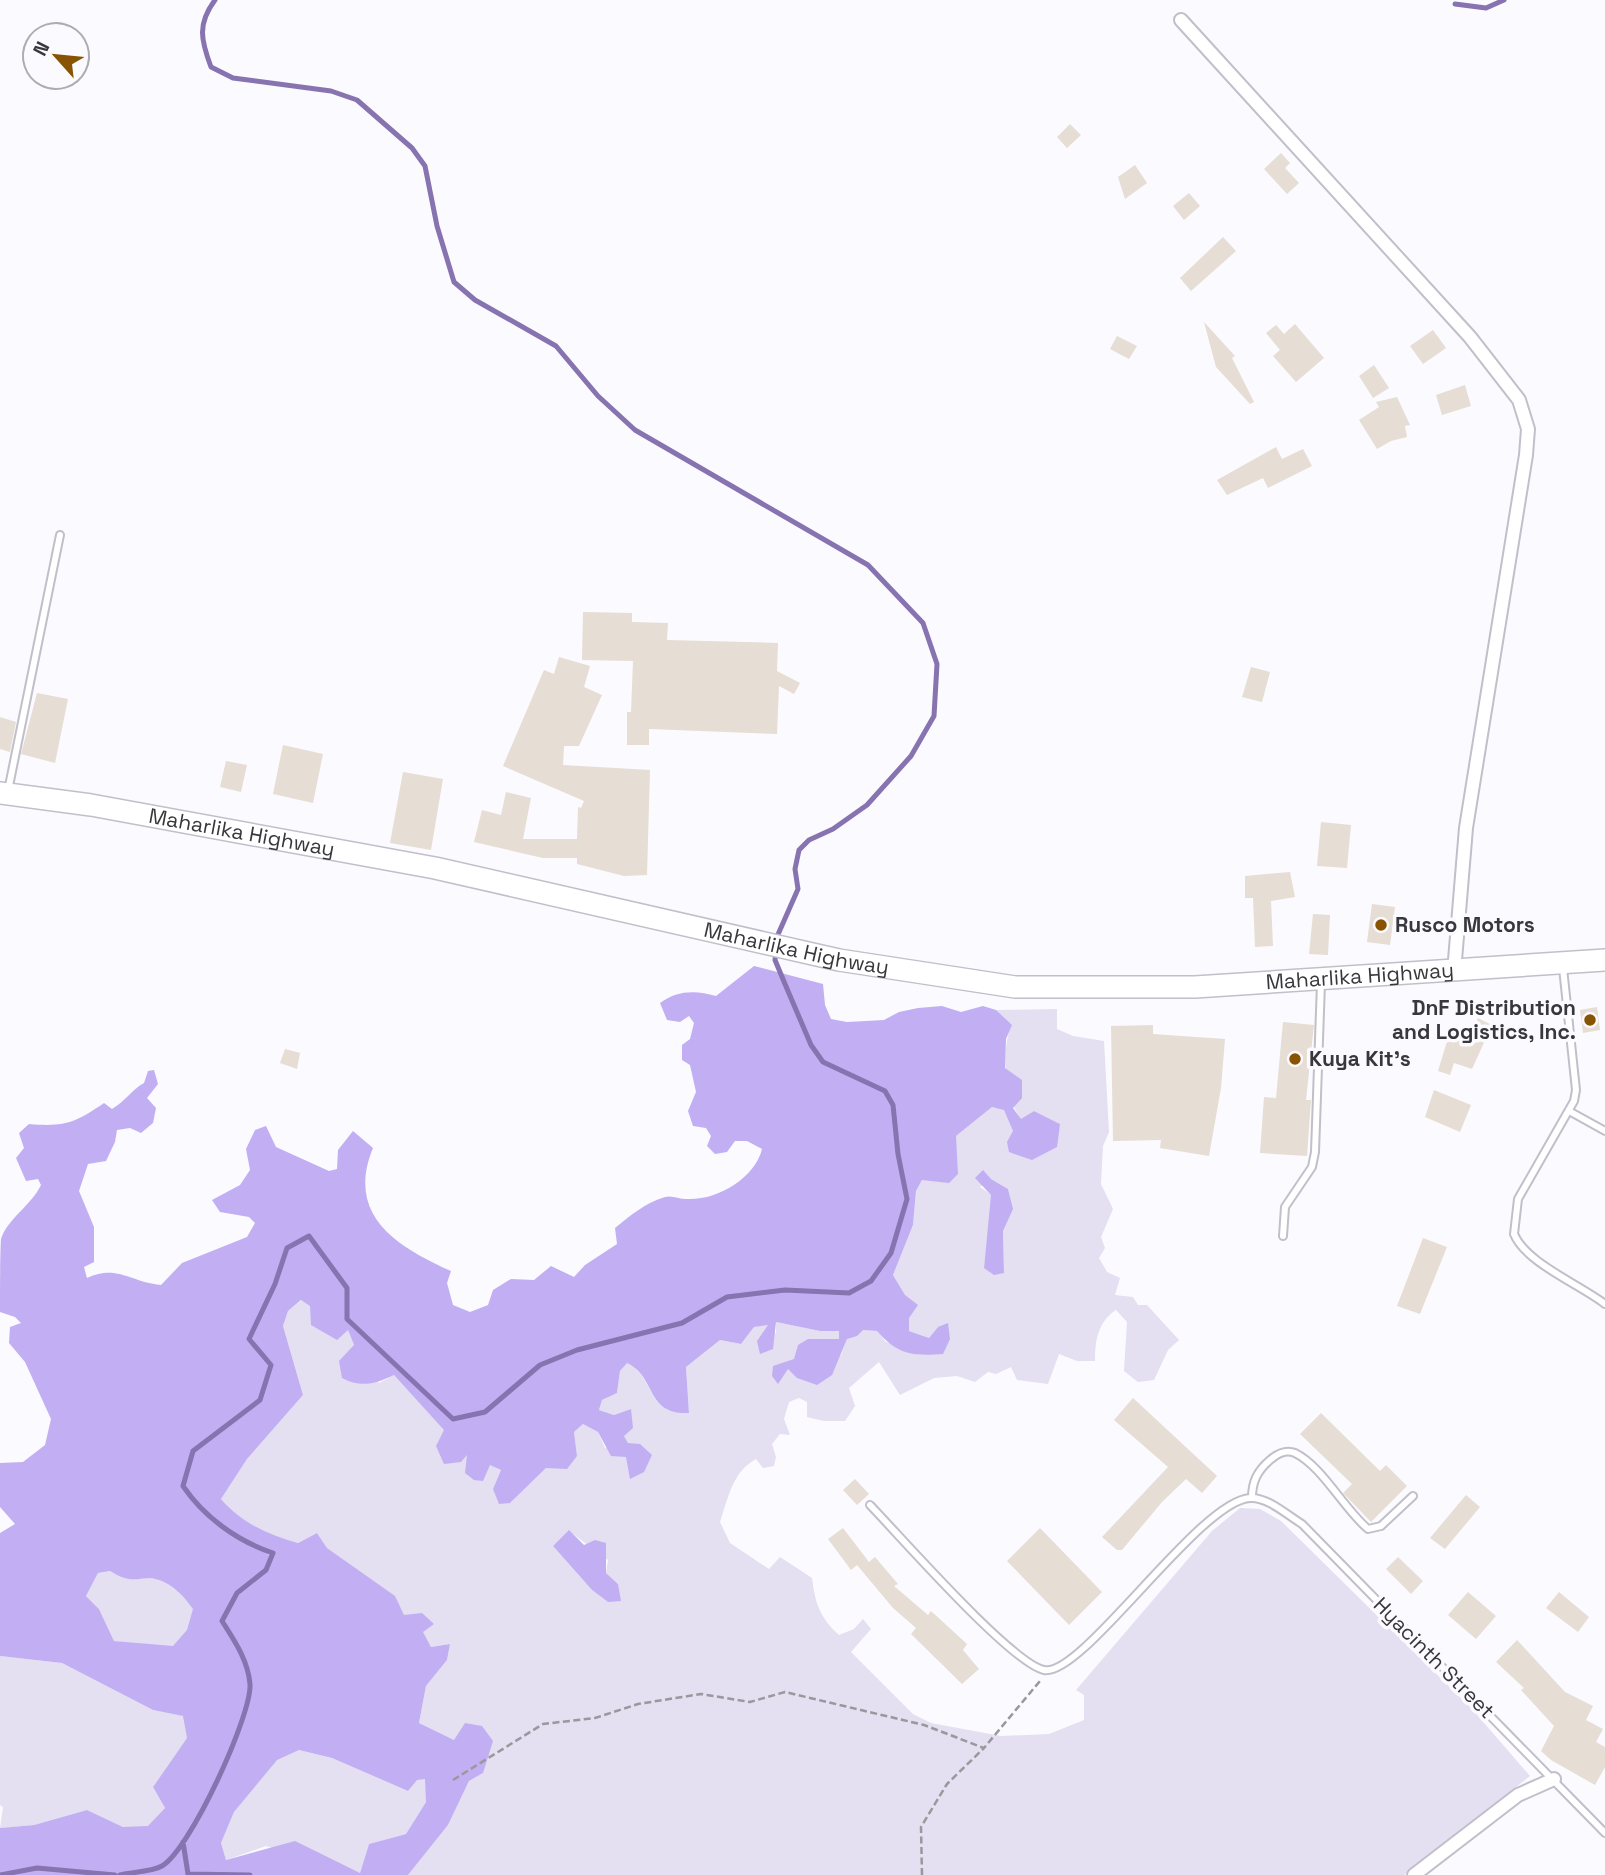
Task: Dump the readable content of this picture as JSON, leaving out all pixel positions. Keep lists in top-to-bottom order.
{
  "streets": {
    "main road": ["Maharlika Highway"],
    "lane": ["Hyacinth Street"]
  },
  "places": ["Rusco Motors", "DnF Distribution and Logistics, Inc.", "Kuya Kit's"],
  "north": "top left"
}
